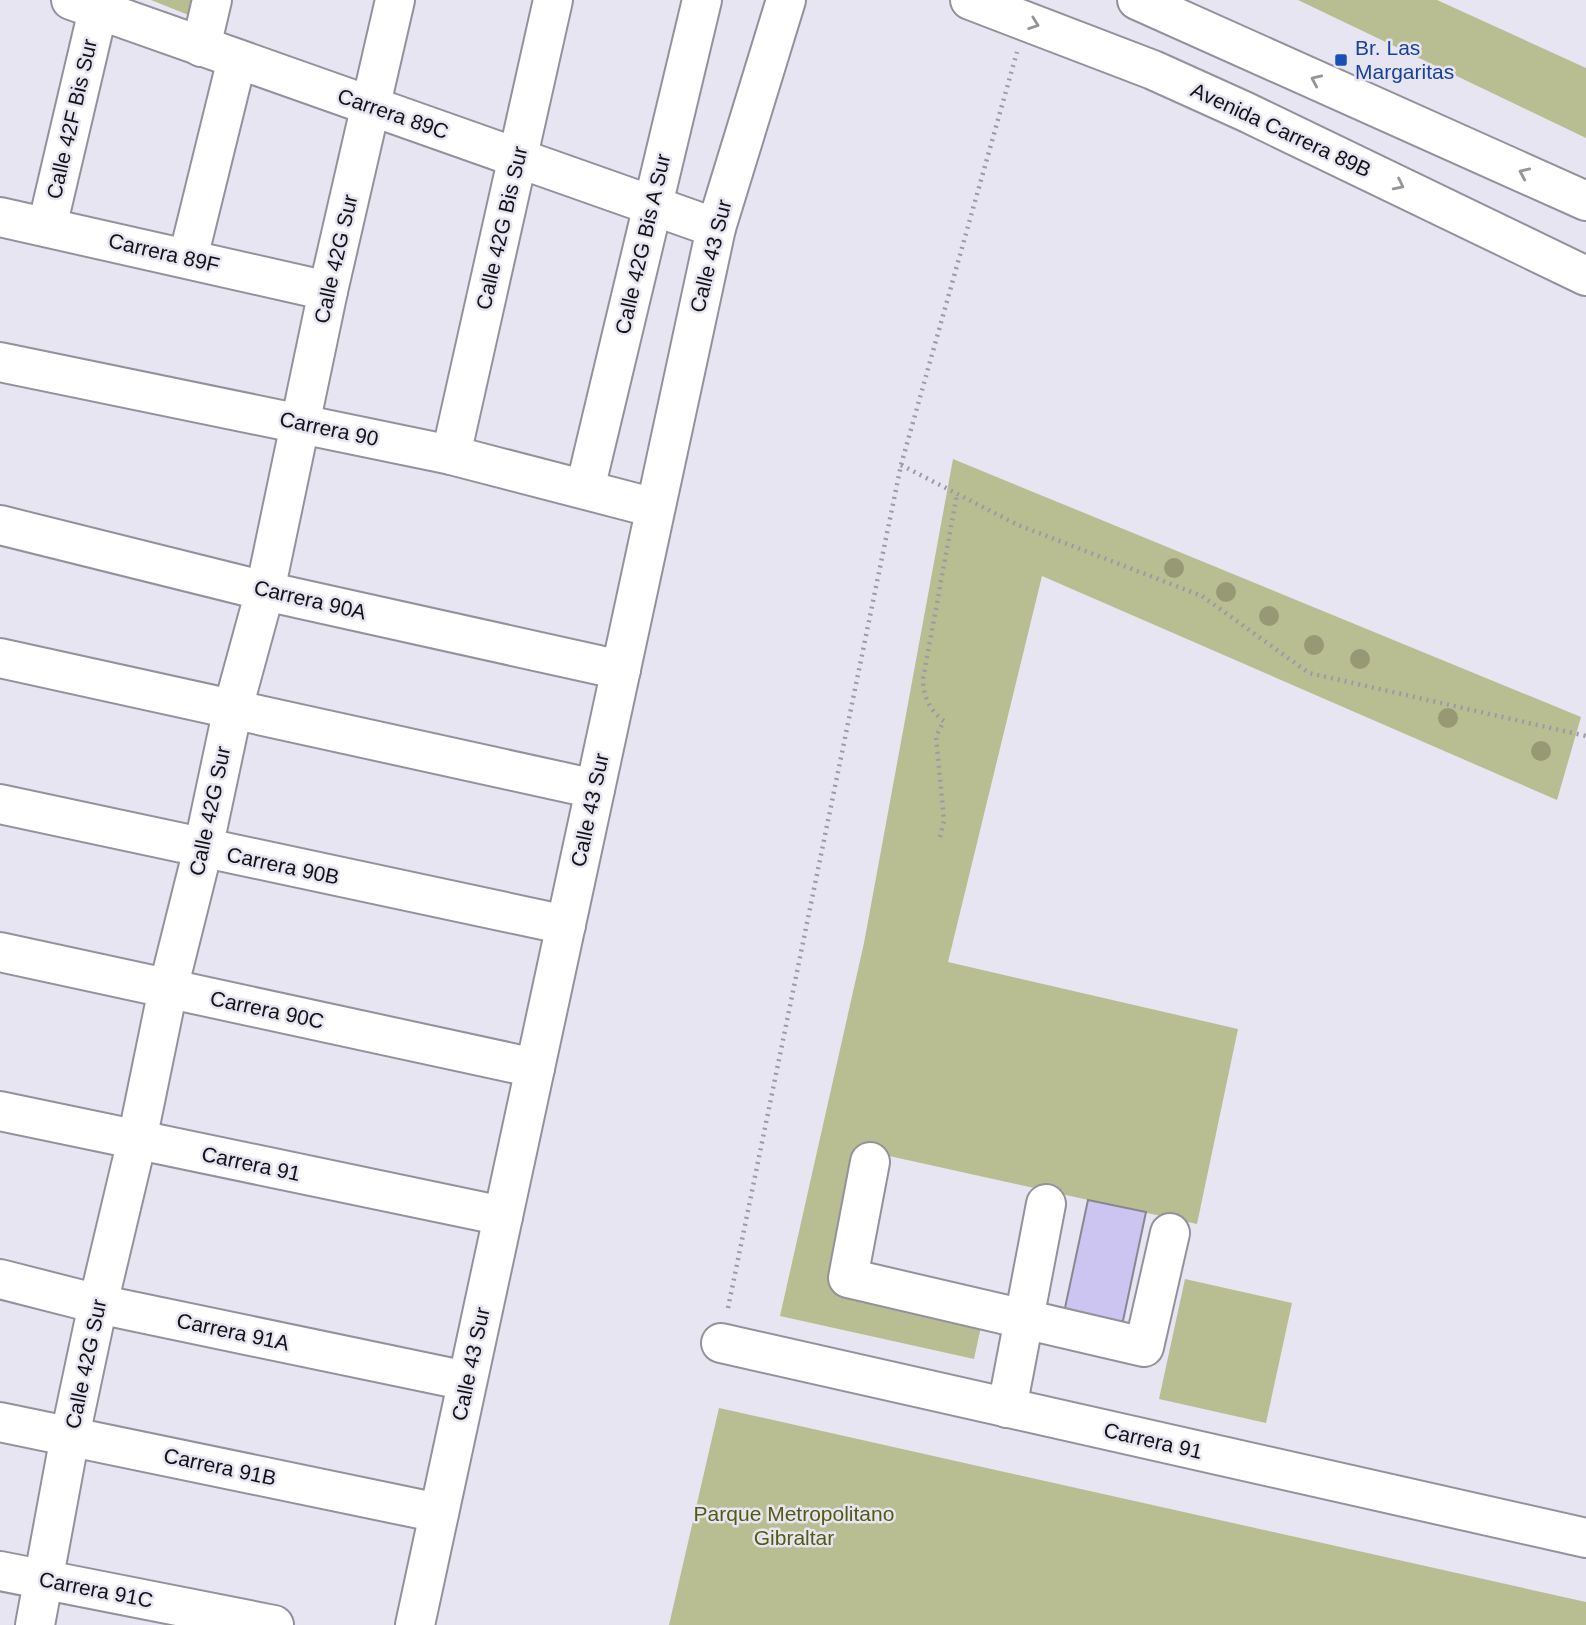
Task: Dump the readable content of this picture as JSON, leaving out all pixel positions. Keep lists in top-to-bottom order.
{
  "streets": {
    "street": [
      "Carrera 89C",
      "Calle 42F Bis Sur",
      "Avenida Carrera 89B",
      "Calle 42G Bis Sur",
      "Calle 42G Bis A Sur",
      "Carrera 89F",
      "Calle 43 Sur",
      "Calle 42G Sur",
      "Carrera 90",
      "Carrera 90A",
      "Carrera 90B",
      "Carrera 90C",
      "Carrera 91",
      "Carrera 91A",
      "Carrera 91B",
      "Carrera 91C"
    ]
  },
  "crossings": [
    ["Carrera 89C", "Calle 42F Bis Sur"],
    ["Carrera 89C", "Calle 42G Bis Sur"],
    ["Carrera 89C", "Calle 42G Bis A Sur"],
    ["Carrera 89C", "Calle 43 Sur"],
    ["Carrera 89C", "Calle 42G Sur"],
    ["Calle 42F Bis Sur", "Carrera 89F"],
    ["Calle 42G Bis Sur", "Carrera 90"],
    ["Calle 42G Bis A Sur", "Carrera 90"],
    ["Carrera 89F", "Calle 42G Sur"],
    ["Calle 43 Sur", "Carrera 90"],
    ["Calle 43 Sur", "Carrera 90A"],
    ["Calle 43 Sur", "Carrera 90B"],
    ["Calle 43 Sur", "Carrera 90C"],
    ["Calle 43 Sur", "Carrera 91"],
    ["Calle 43 Sur", "Carrera 91A"],
    ["Calle 43 Sur", "Carrera 91B"],
    ["Calle 42G Sur", "Carrera 90"],
    ["Calle 42G Sur", "Carrera 90A"],
    ["Calle 42G Sur", "Carrera 90B"],
    ["Calle 42G Sur", "Carrera 90C"],
    ["Calle 42G Sur", "Carrera 91"],
    ["Calle 42G Sur", "Carrera 91A"],
    ["Calle 42G Sur", "Carrera 91B"],
    ["Calle 42G Sur", "Carrera 91C"]
  ],
  "parks": ["Parque Metropolitano Gibraltar"],
  "places": {
    "transit": ["Br. Las Margaritas"]
  }
}
